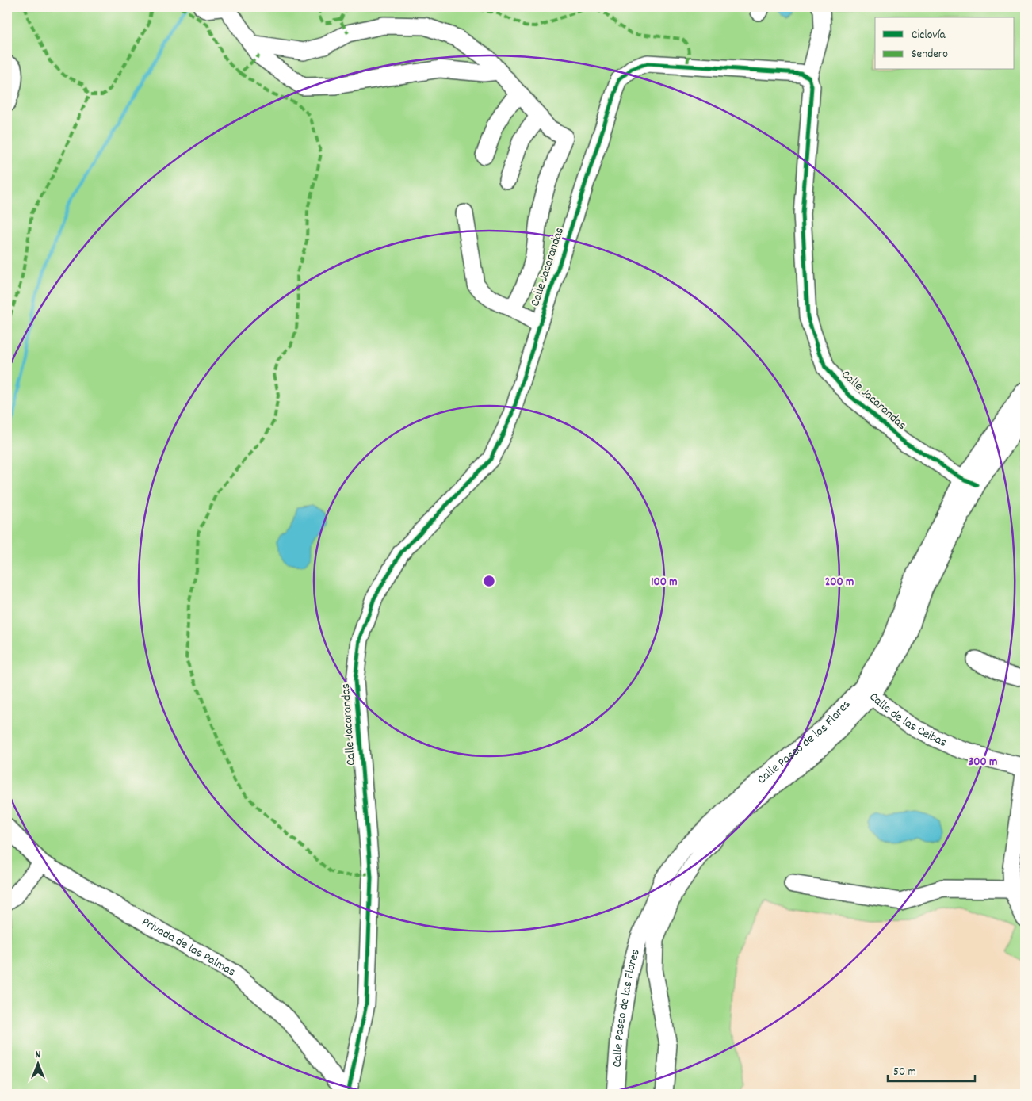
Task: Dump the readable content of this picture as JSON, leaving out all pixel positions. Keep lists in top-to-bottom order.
{
  "streets": {
    "street": [
      "Calle Jacarandas",
      "Calle de las Ceibas",
      "Calle Paseo de las Flores",
      "Privada de las Palmas"
    ]
  },
  "crossings": [
    ["Calle Jacarandas", "Calle Paseo de las Flores"],
    ["Calle Jacarandas", "Privada de las Palmas"],
    ["Calle de las Ceibas", "Calle Paseo de las Flores"]
  ],
  "legend": ["Ciclovía", "Sendero"],
  "scale_bar": "50 m",
  "north": "top",
  "rings": ["100 m", "200 m", "300 m"]
}
